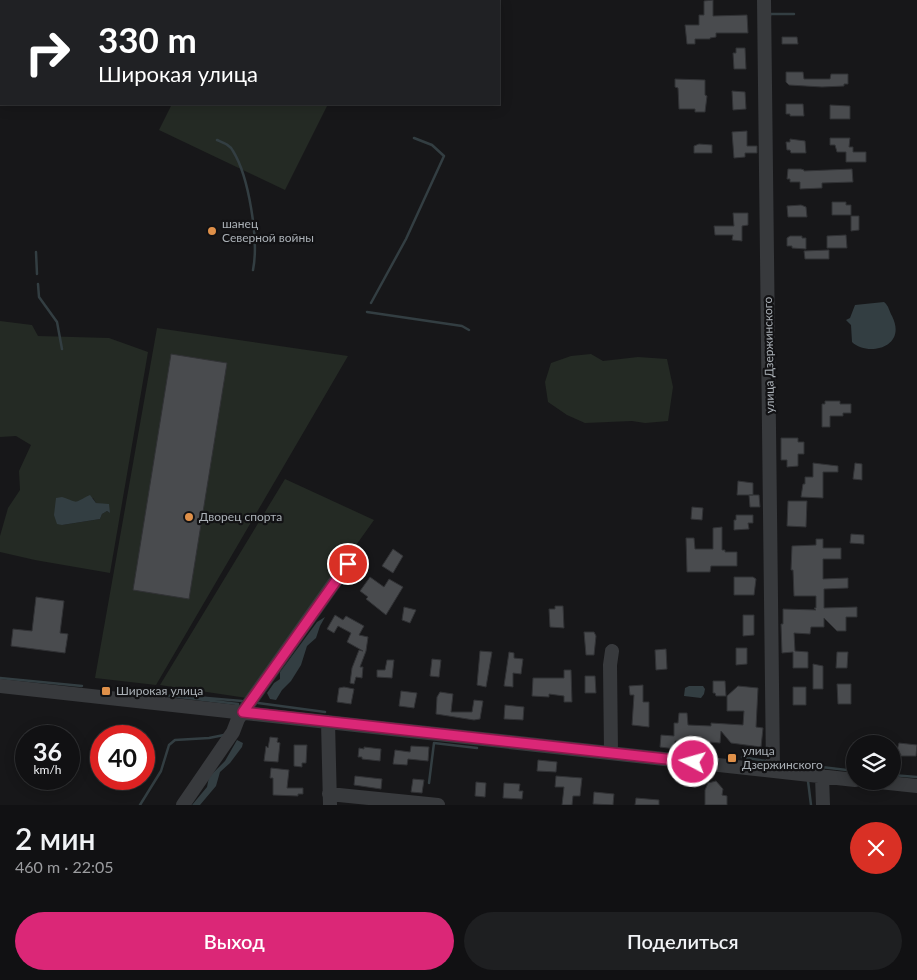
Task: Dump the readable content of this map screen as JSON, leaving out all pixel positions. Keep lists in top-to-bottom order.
{
  "streets": {
    "street": ["улица Дзержинского"]
  },
  "places": {
    "other": ["шанец Северной войны", "Дворец спорта"],
    "transit": ["Широкая улица", "улица Дзержинского"]
  },
  "page": {
    "turn": ["330 m", "Широкая улица"],
    "speed": "36 km/h",
    "limit": "40",
    "heading": ["2 мин", "460 m · 22:05"],
    "buttons": ["Выход", "Поделиться"]
  }
}
